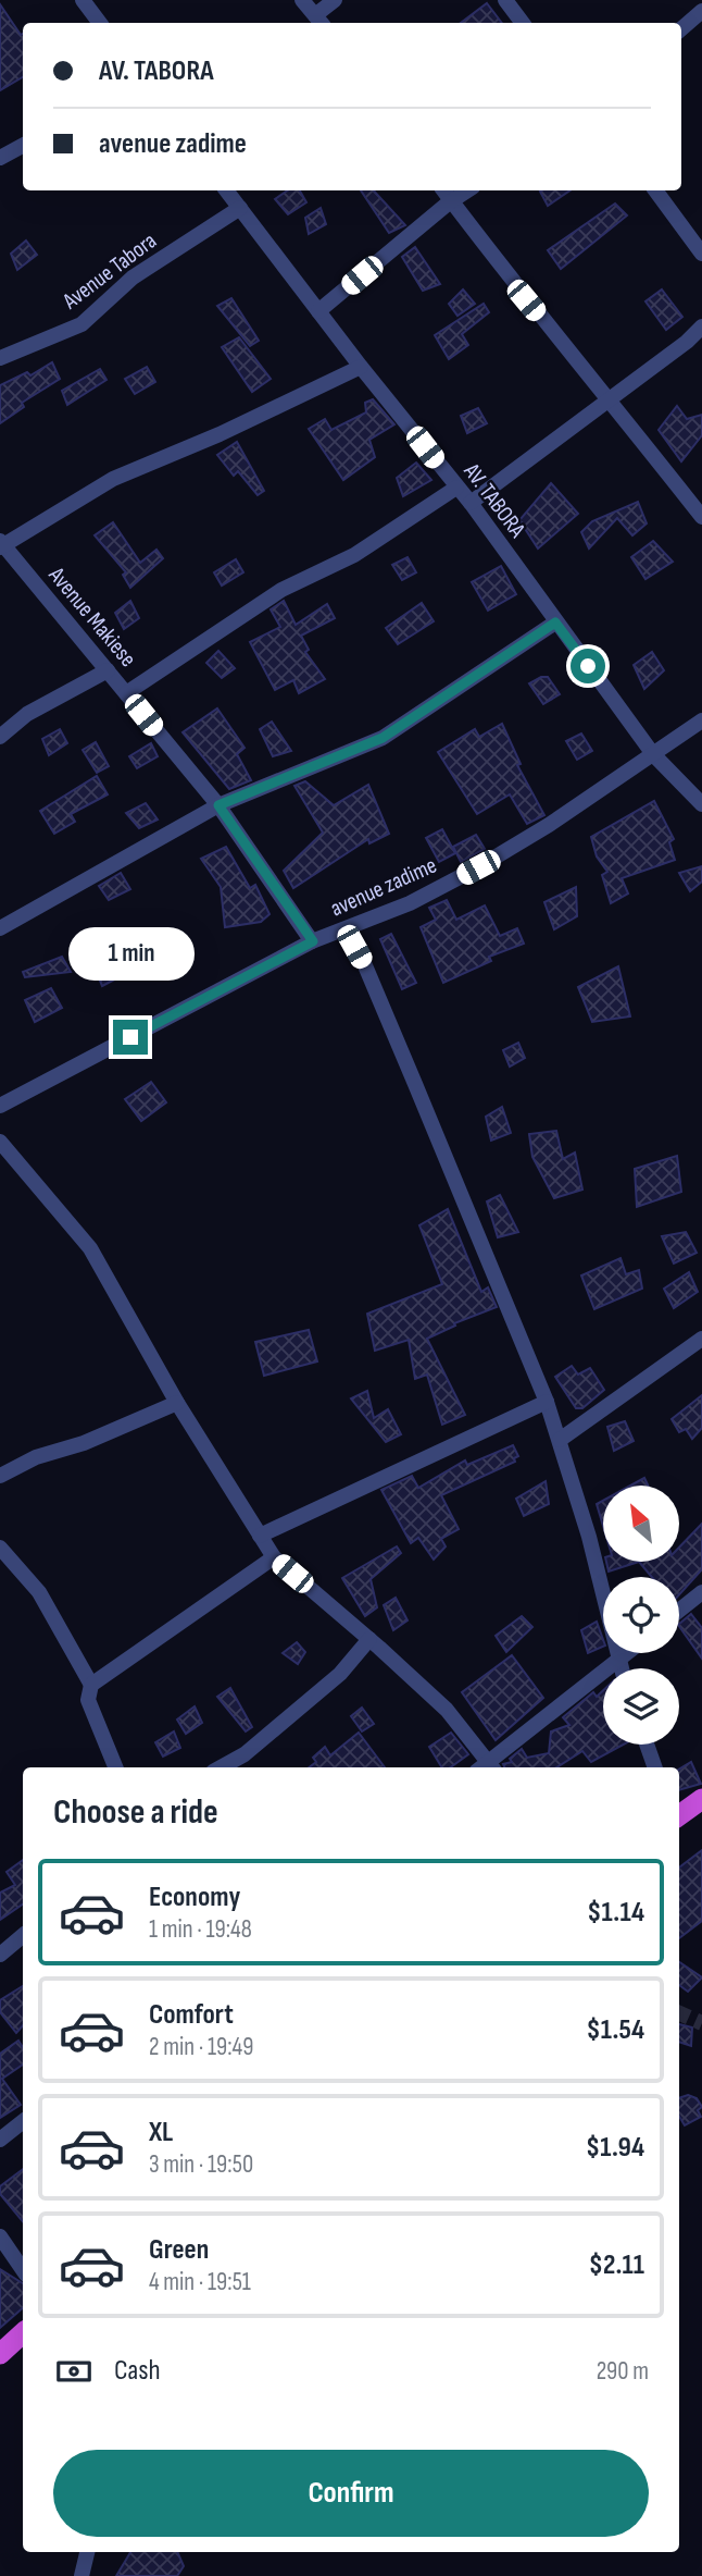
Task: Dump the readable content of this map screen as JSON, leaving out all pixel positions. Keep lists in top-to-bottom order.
{
  "streets": {
    "street": [
      "Avenue Tabora",
      "AV. TABORA",
      "Avenue Makiese",
      "avenue zadime"
    ]
  },
  "crossings": [
    ["Avenue Tabora", "AV. TABORA"],
    ["AV. TABORA", "avenue zadime"],
    ["Avenue Makiese", "avenue zadime"]
  ],
  "north": "top left",
  "page": {
    "banner": ["AV. TABORA", "avenue zadime"],
    "bubble": "1 min",
    "heading": "Choose a ride",
    "list": [
      {
        "name": "Economy",
        "note": "1 min · 19:48",
        "value": "$1.14"
      },
      {
        "name": "Comfort",
        "note": "2 min · 19:49",
        "value": "$1.54"
      },
      {
        "name": "XL",
        "note": "3 min · 19:50",
        "value": "$1.94"
      },
      {
        "name": "Green",
        "note": "4 min · 19:51",
        "value": "$2.11"
      }
    ],
    "pay": ["Cash", "290 m"],
    "buttons": "Confirm"
  }
}
